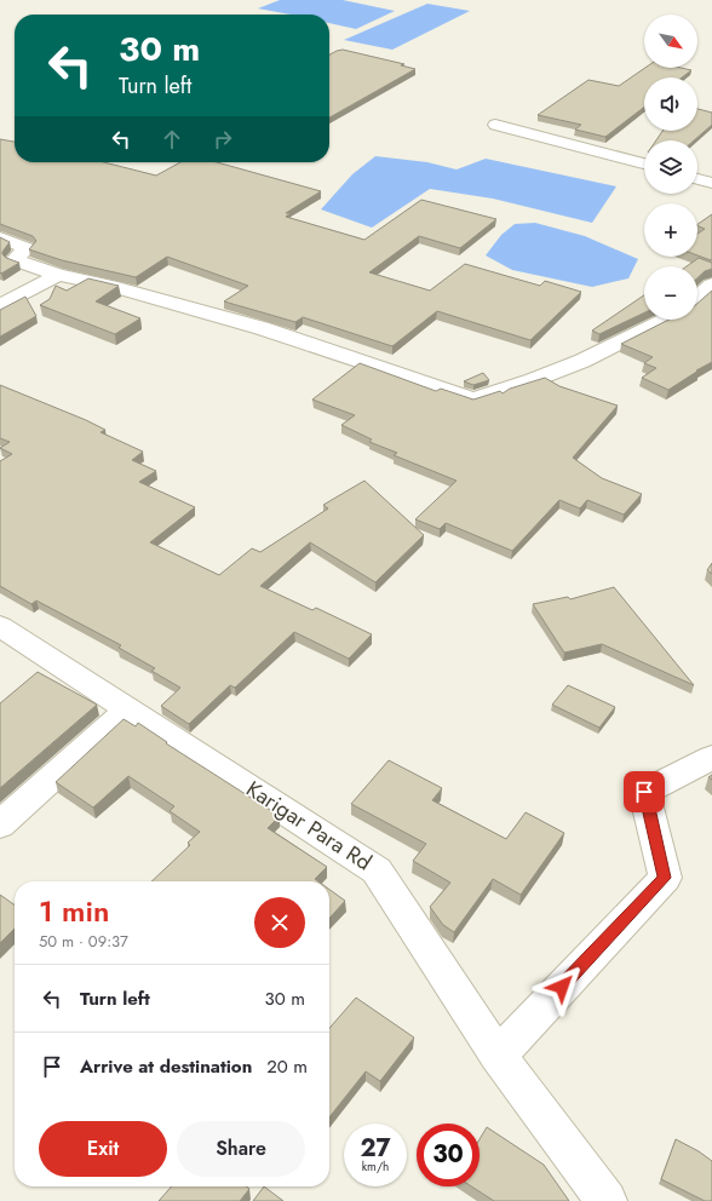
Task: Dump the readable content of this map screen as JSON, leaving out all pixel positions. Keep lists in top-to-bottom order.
{
  "streets": {
    "street": ["Karigar Para Rd"]
  },
  "north": "bottom right",
  "page": {
    "map_buttons": ["+", "−"],
    "turn": ["30 m", "Turn left"],
    "heading": ["1 min", "50 m · 09:37"],
    "list": [
      {
        "name": "Turn left",
        "value": "30 m"
      },
      {
        "name": "Arrive at destination",
        "value": "20 m"
      }
    ],
    "buttons": ["Exit", "Share"],
    "speed": "27 km/h",
    "limit": "30"
  }
}
